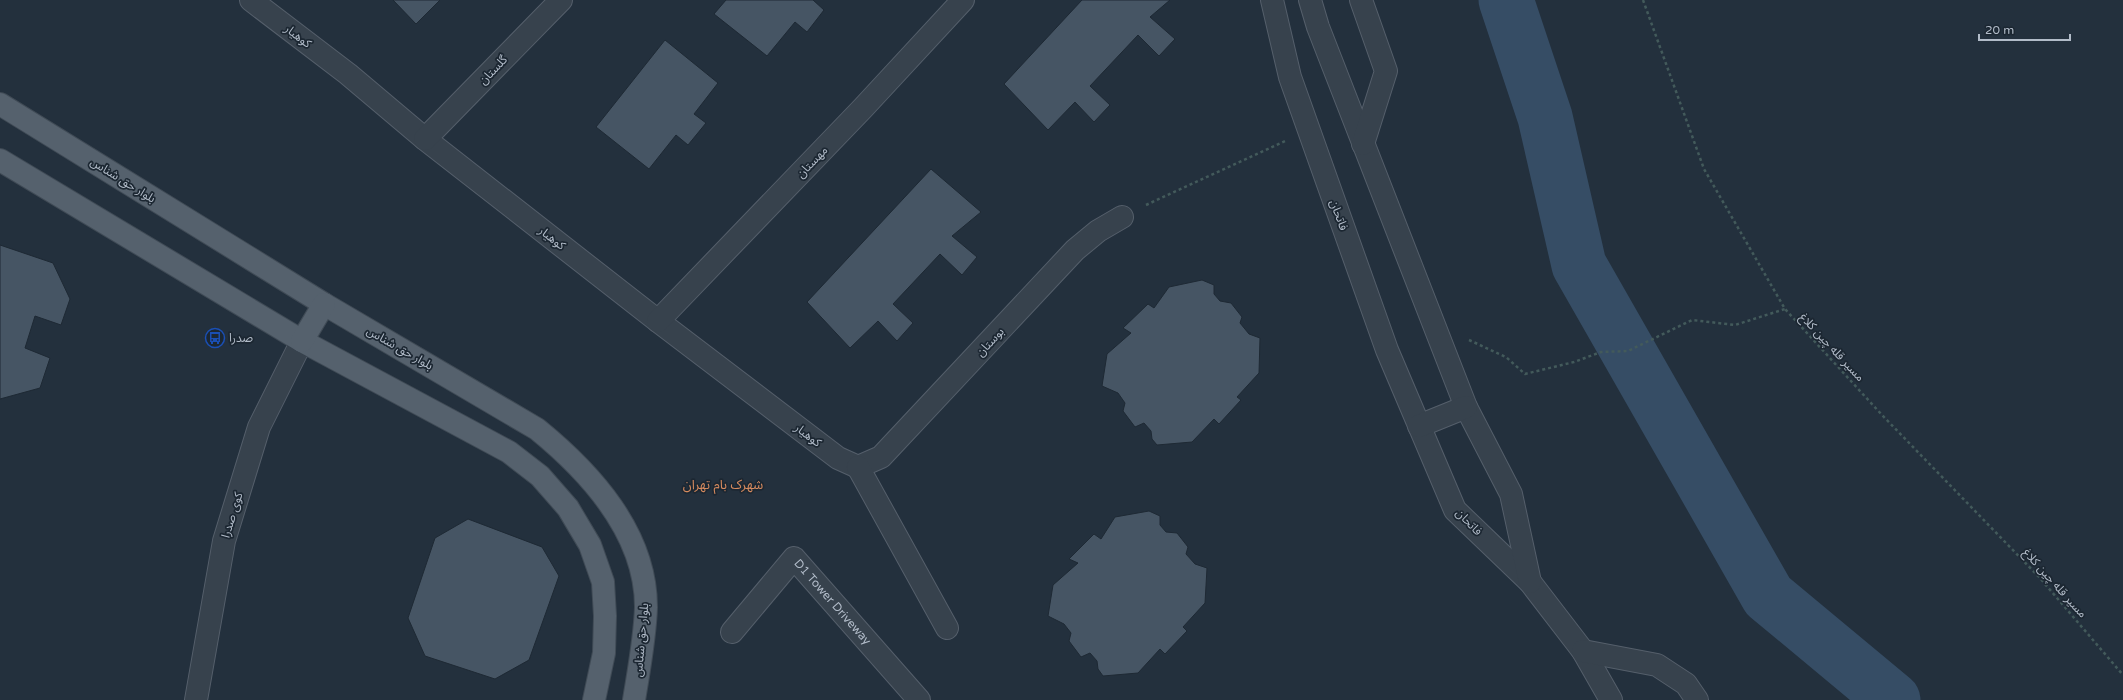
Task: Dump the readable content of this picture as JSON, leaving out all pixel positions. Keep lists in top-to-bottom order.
{
  "streets": {
    "main road": ["بلوار حق شناس"],
    "street": [
      "کوهیار",
      "گلستان",
      "مهستان",
      "فاتحان",
      "بوستان",
      "کوی صدرا",
      "D1 Tower Driveway"
    ],
    "path": ["مسیر قله چین کلاغ"]
  },
  "crossings": [
    ["کوهیار", "گلستان"],
    ["کوهیار", "مهستان"],
    ["کوهیار", "بوستان"],
    ["فاتحان", "مسیر قله چین کلاغ"]
  ],
  "districts": ["شهرک بام تهران"],
  "places": {
    "bus stop": ["صدرا"]
  },
  "scale_bar": "20 m"
}
